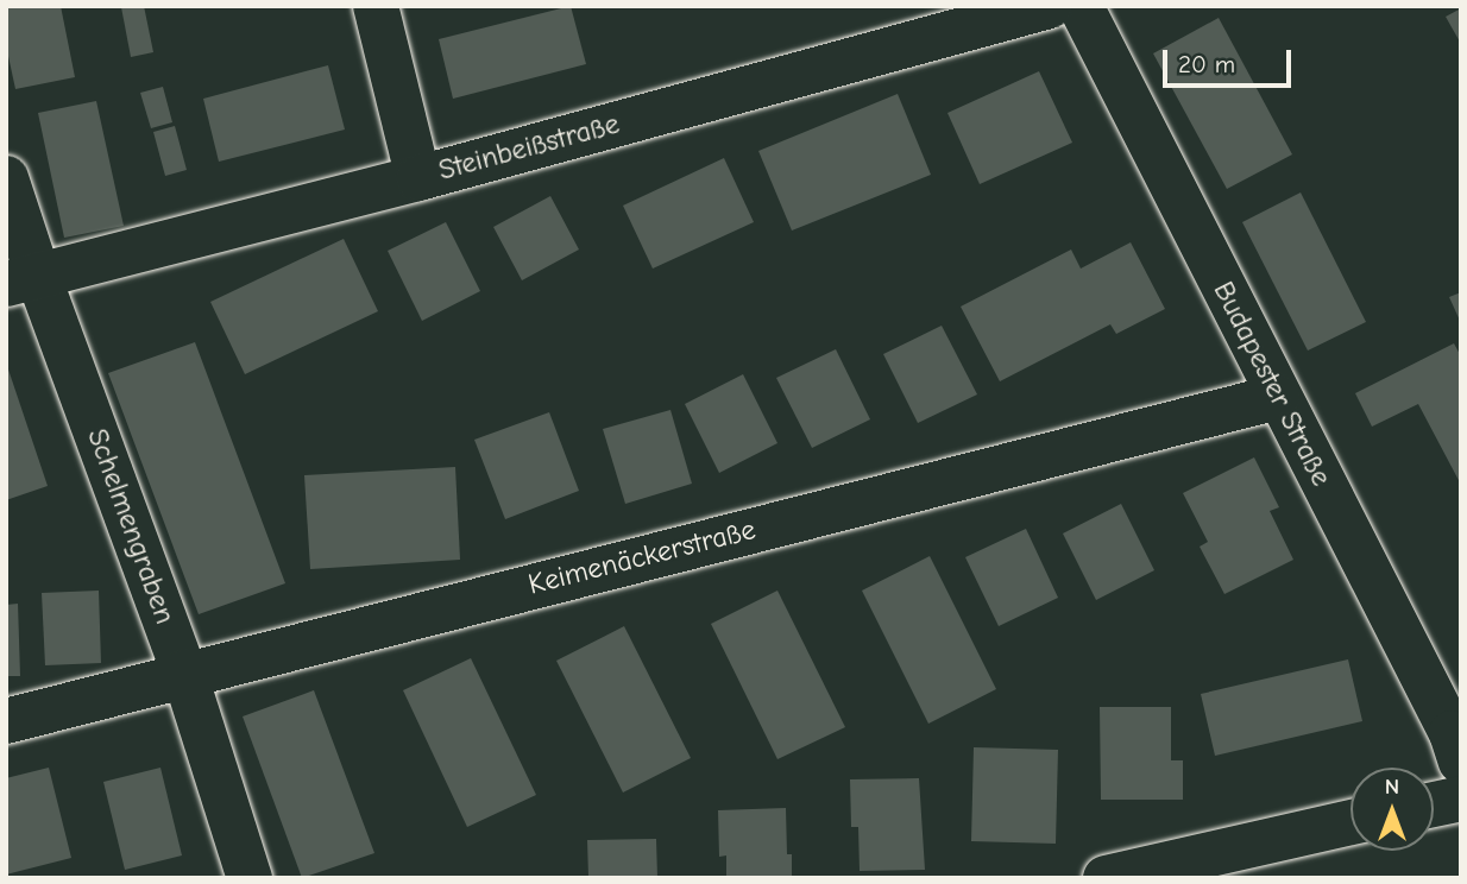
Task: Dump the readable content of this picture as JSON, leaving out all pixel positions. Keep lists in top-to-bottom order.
{
  "streets": {
    "street": [
      "Steinbeißstraße",
      "Budapester Straße",
      "Schelmengraben",
      "Keimenäckerstraße"
    ]
  },
  "crossings": [
    ["Steinbeißstraße", "Schelmengraben"],
    ["Budapester Straße", "Keimenäckerstraße"],
    ["Schelmengraben", "Keimenäckerstraße"]
  ],
  "scale_bar": "20 m",
  "north": "top"
}
